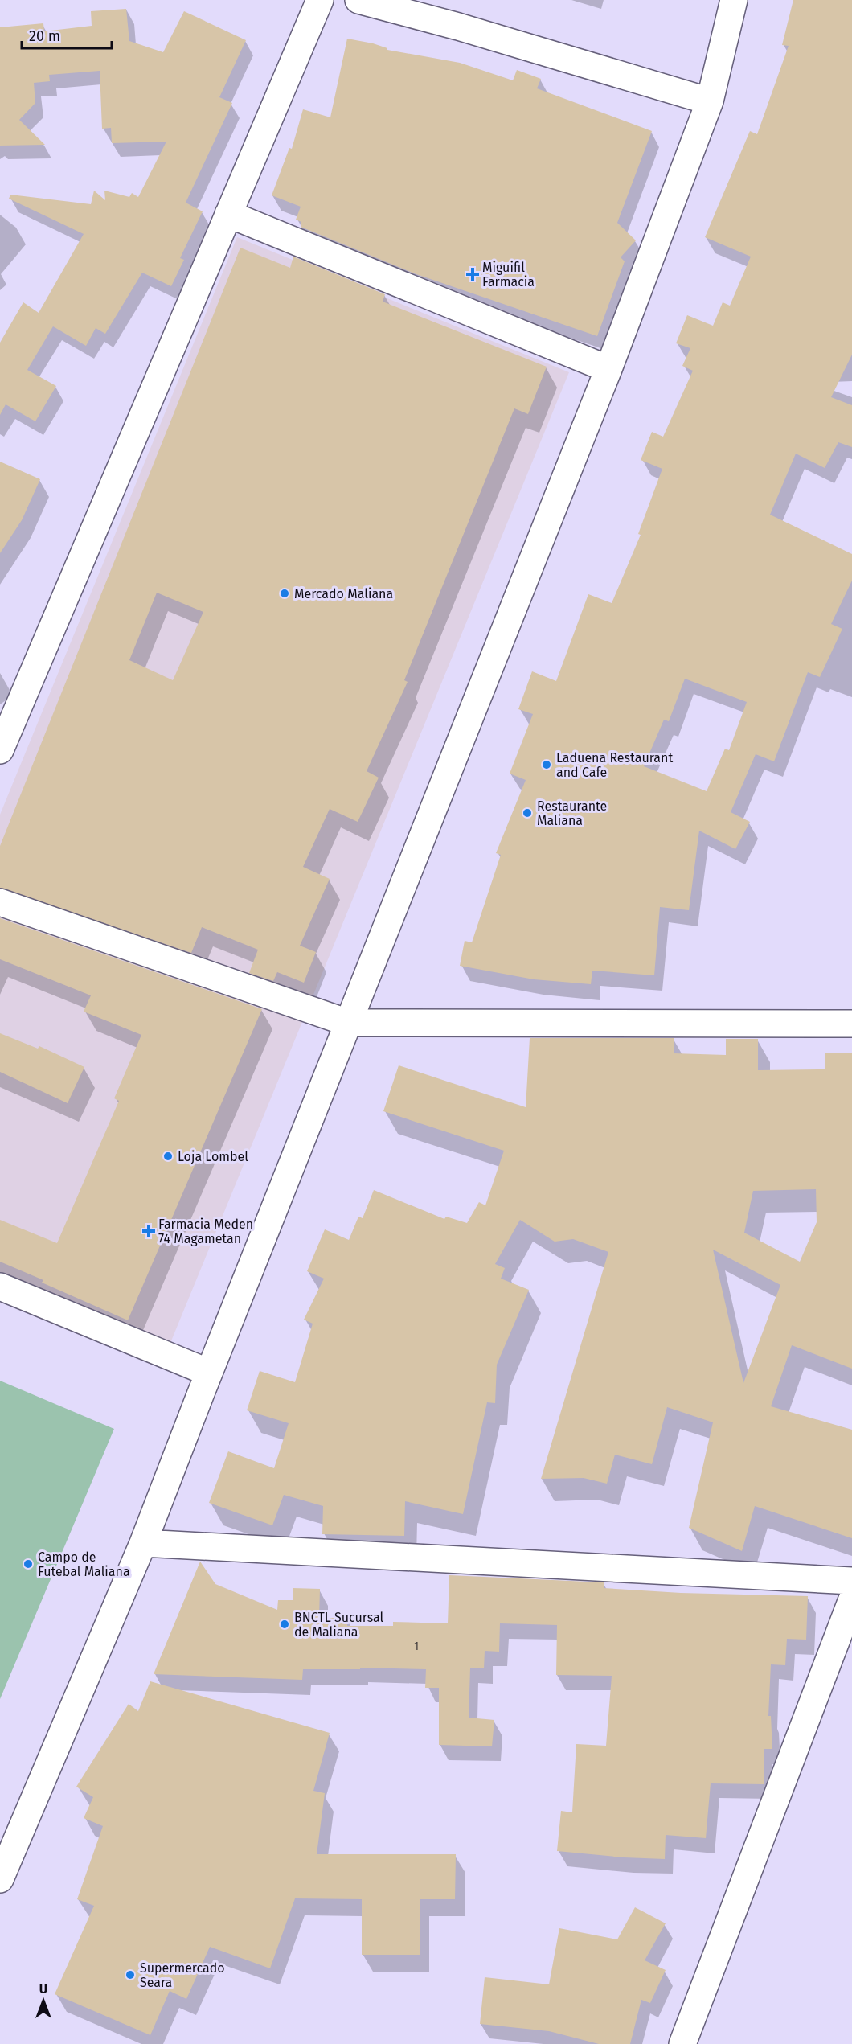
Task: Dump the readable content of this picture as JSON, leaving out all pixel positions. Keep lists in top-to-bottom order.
{
  "places": {
    "health": ["Miguifil Farmacia", "Farmacia Meden 74 Magametan"],
    "other": [
      "Mercado Maliana",
      "Laduena Restaurant and Cafe",
      "Restaurante Maliana",
      "Loja Lombel",
      "Campo de Futebal Maliana",
      "BNCTL Sucursal de Maliana",
      "Supermercado Seara"
    ]
  },
  "house_numbers": ["1"],
  "scale_bar": "20 m",
  "north": "top"
}
